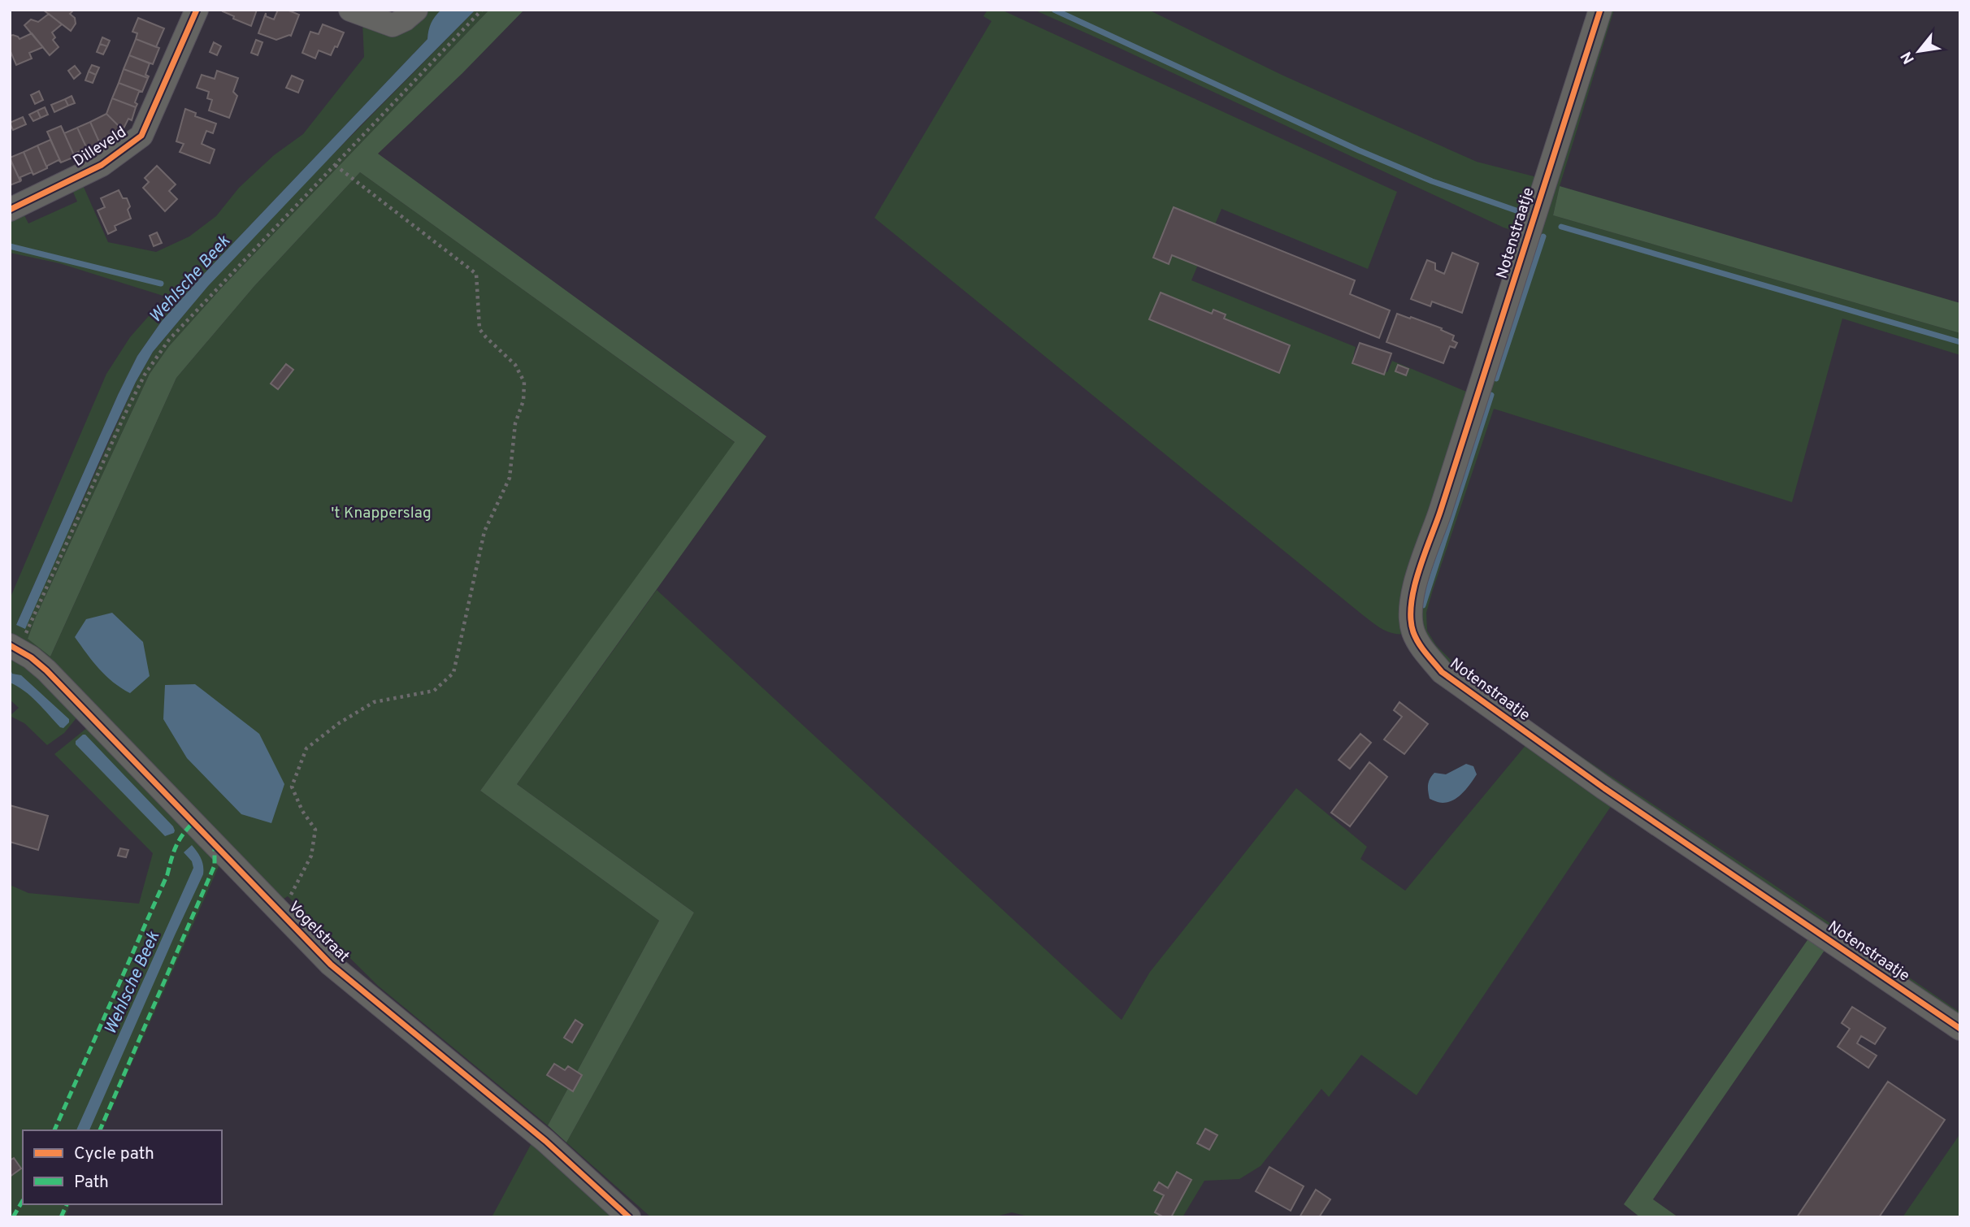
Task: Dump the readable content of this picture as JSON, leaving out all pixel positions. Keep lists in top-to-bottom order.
{
  "streets": {
    "street": ["Dilleveld", "Notenstraatje", "Vogelstraat"]
  },
  "water": ["Wehlsche Beek"],
  "parks": ["'t Knapperslag"],
  "legend": ["Cycle path", "Path"],
  "north": "bottom left"
}
